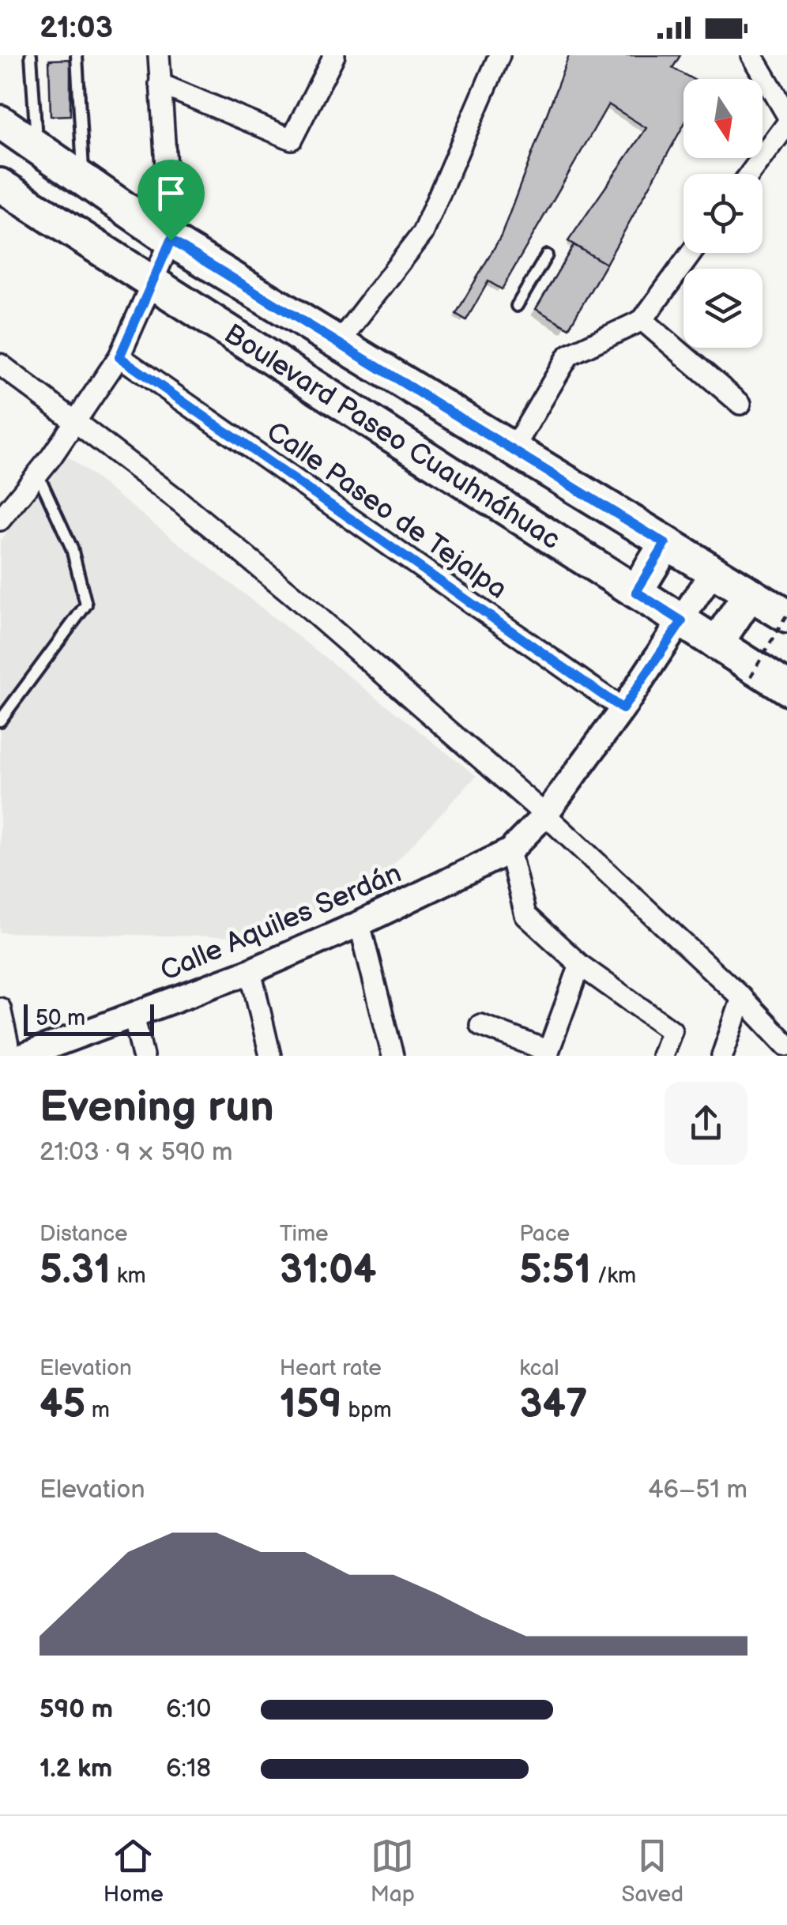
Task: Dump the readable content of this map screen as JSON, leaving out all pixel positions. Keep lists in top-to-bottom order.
{
  "streets": {
    "main road": ["Boulevard Paseo Cuauhnáhuac"],
    "street": ["Calle Paseo de Tejalpa", "Calle Aquiles Serdán"]
  },
  "crossings": [
    ["Boulevard Paseo Cuauhnáhuac", "Calle Aquiles Serdán"],
    ["Calle Paseo de Tejalpa", "Calle Aquiles Serdán"]
  ],
  "scale_bar": "50 m",
  "north": "bottom",
  "page": {
    "status": "21:03",
    "scale": "50 m",
    "heading": ["Evening run", "21:03 · 9 × 590 m"],
    "stats": [
      ["Distance", "5.31 km"],
      ["Time", "31:04"],
      ["Pace", "5:51 /km"],
      ["Elevation", "45 m"],
      ["Heart rate", "159 bpm"],
      ["kcal", "347"]
    ],
    "chart": ["Elevation", "46–51 m"],
    "list": [
      {
        "name": "590 m",
        "note": "6:10"
      },
      {
        "name": "1.2 km",
        "note": "6:18"
      }
    ],
    "tabs": ["Home", "Map", "Saved"]
  }
}
